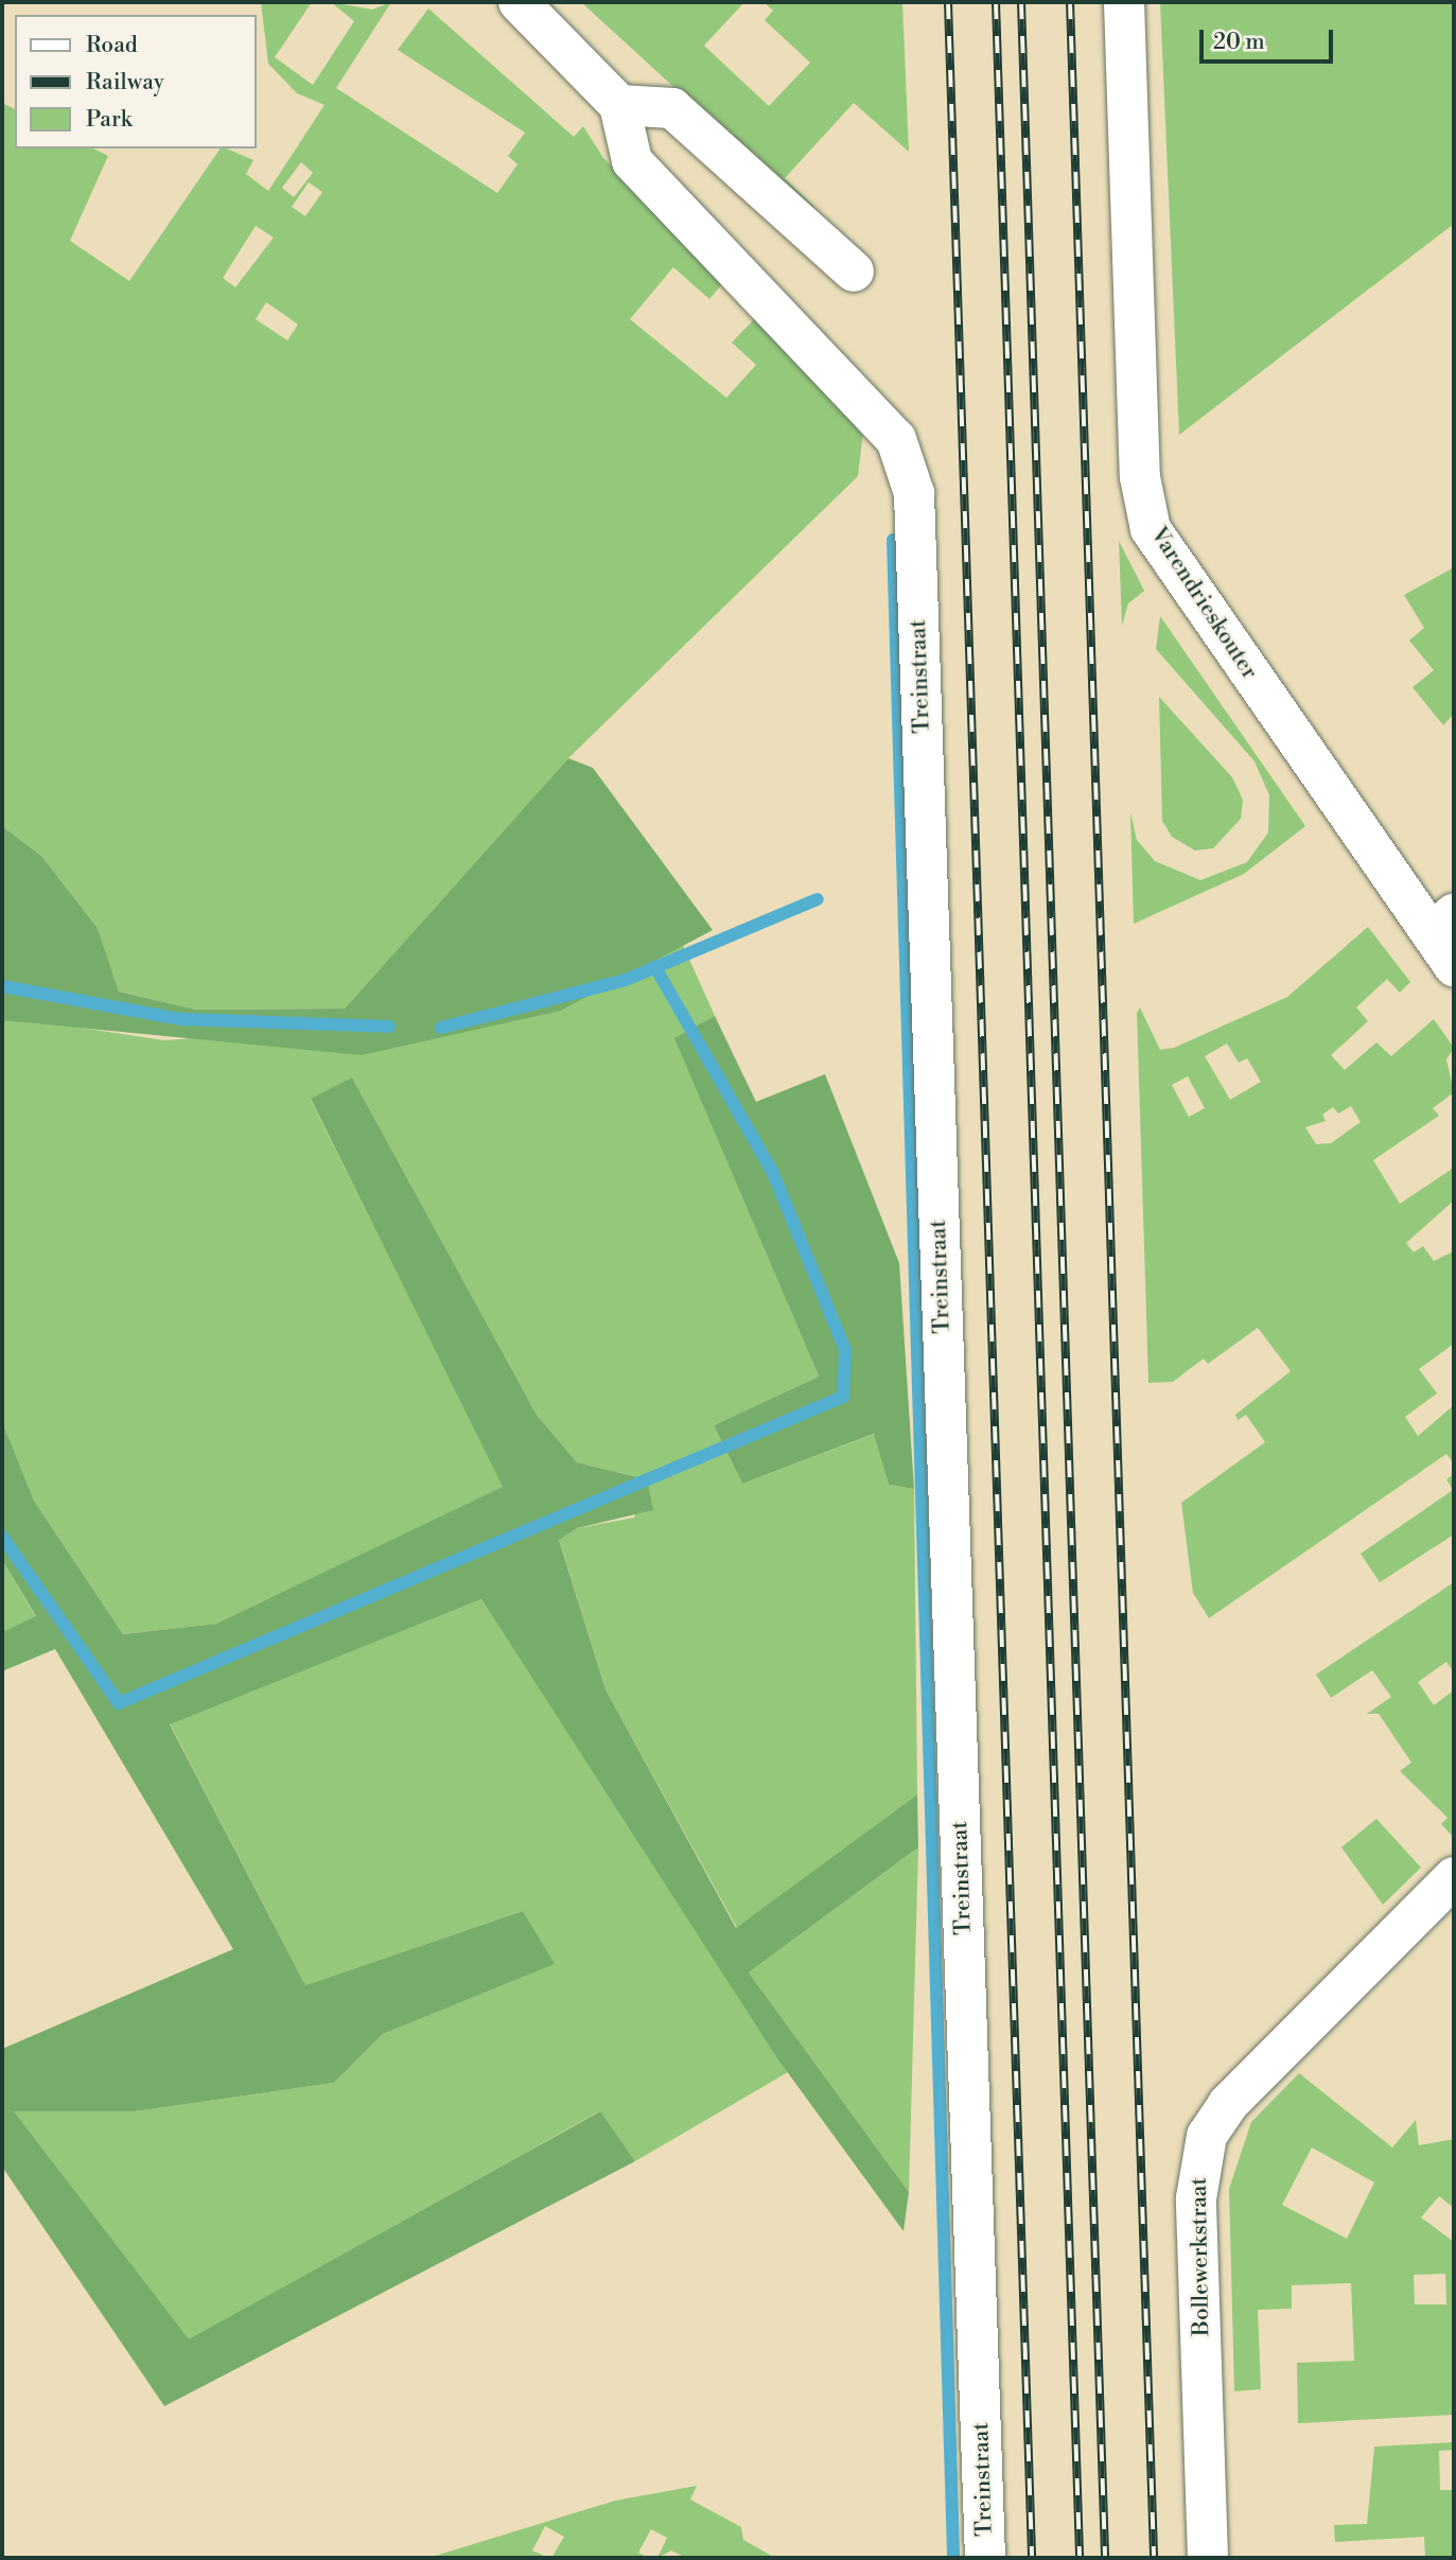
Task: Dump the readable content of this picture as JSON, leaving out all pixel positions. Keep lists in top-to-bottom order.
{
  "streets": {
    "street": ["Varendrieskouter", "Treinstraat", "Bollewerkstraat"]
  },
  "legend": ["Road", "Railway", "Park"],
  "scale_bar": "20 m"
}
